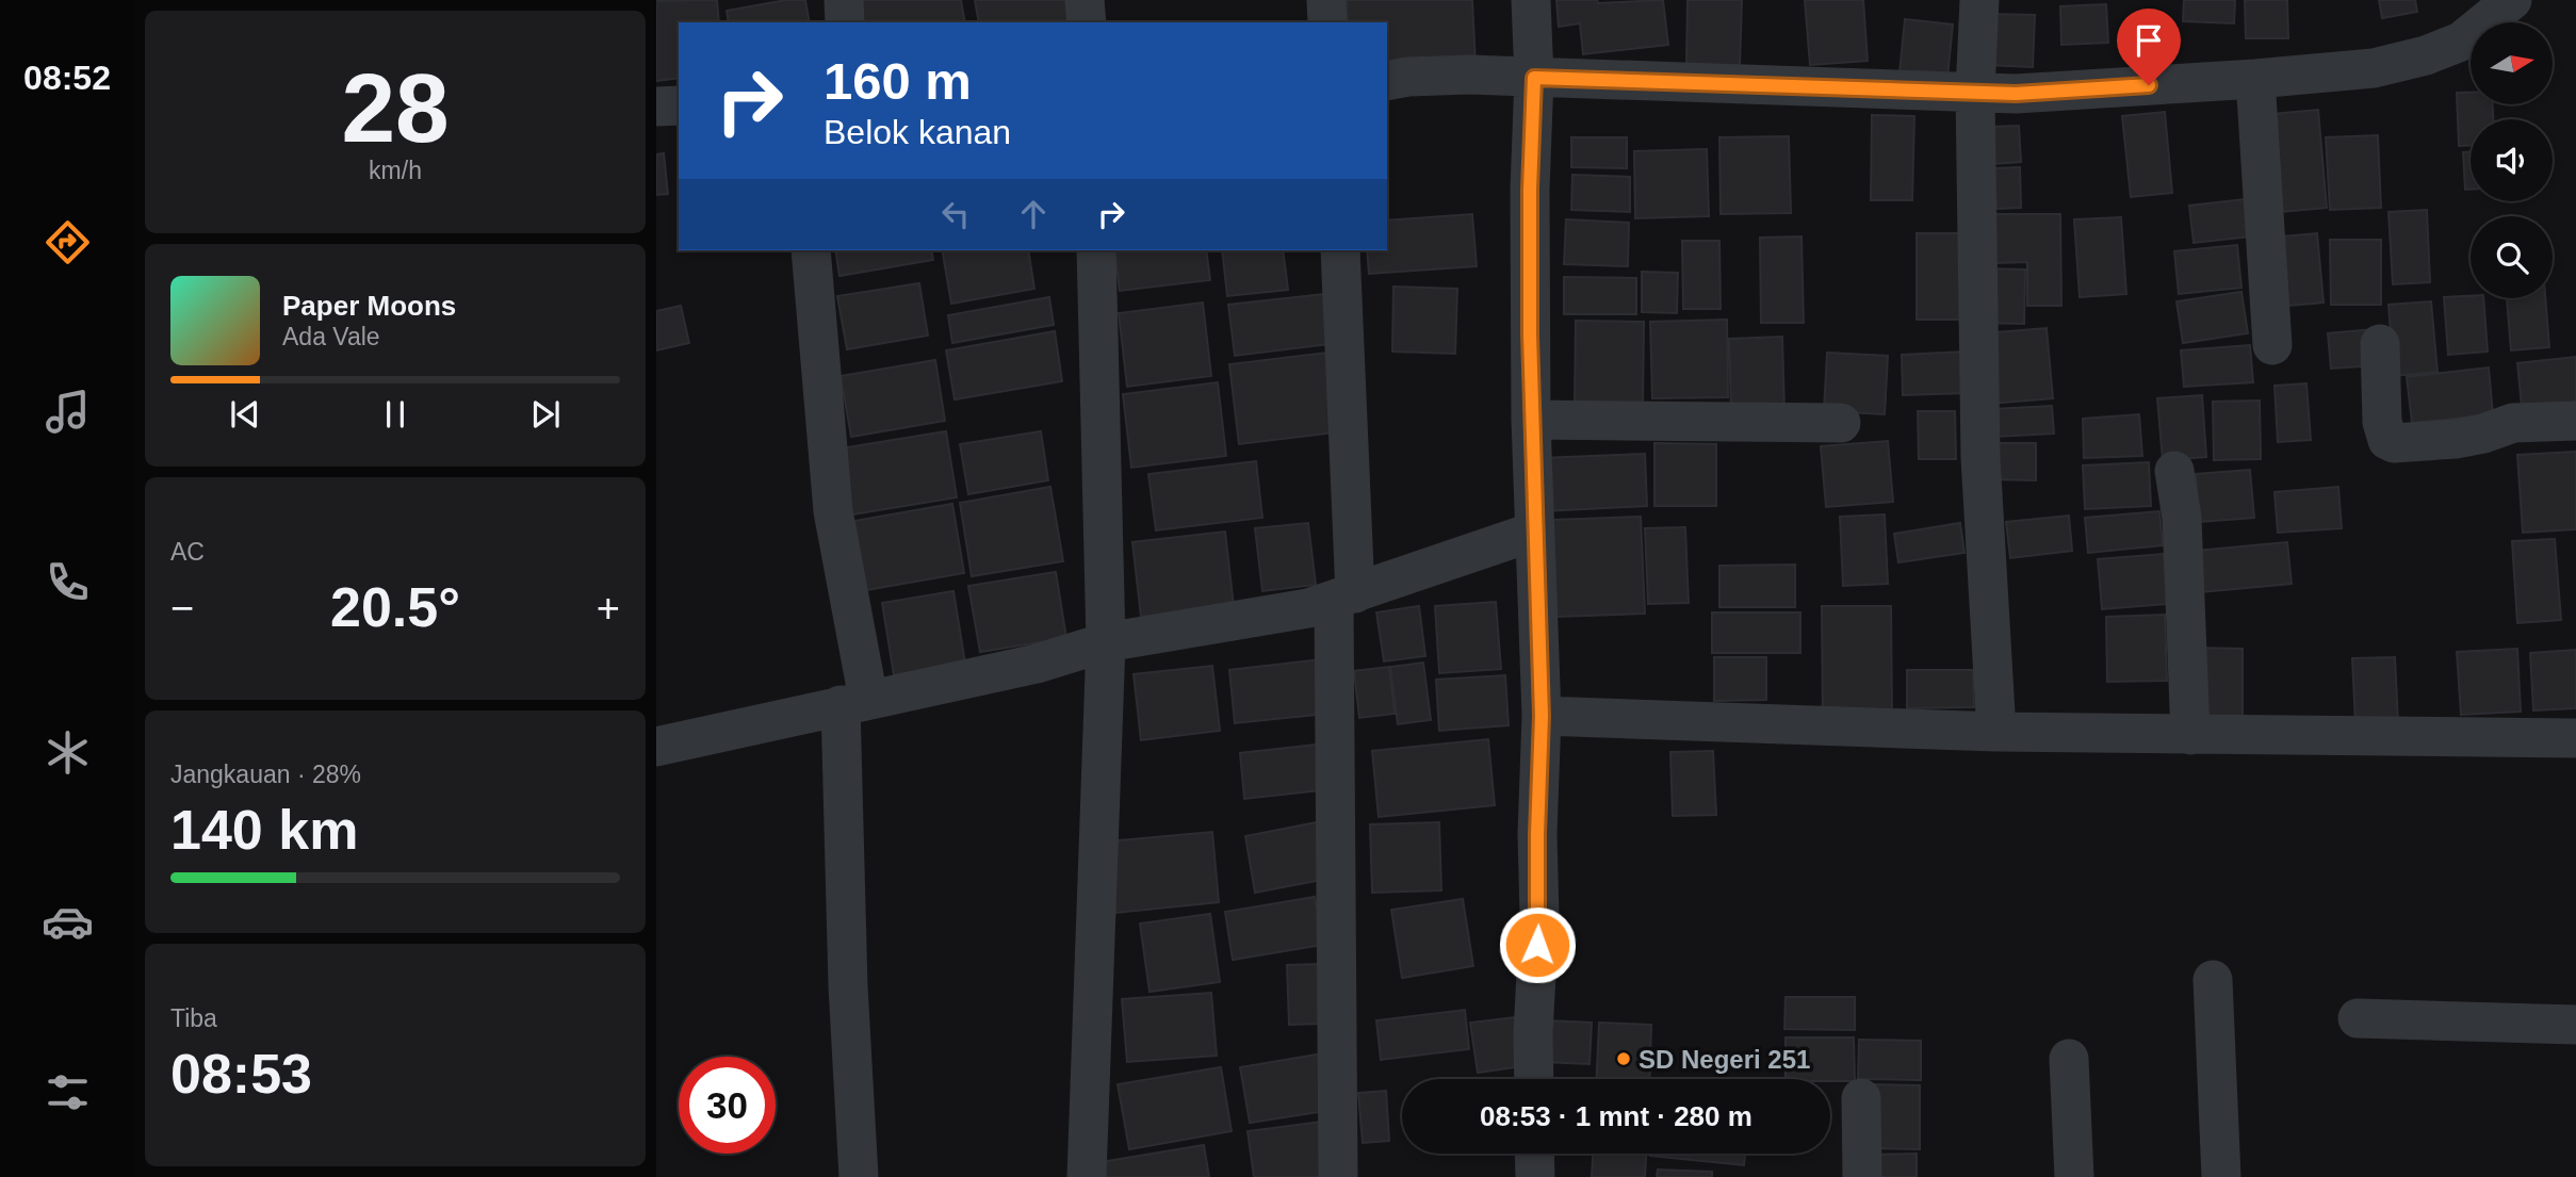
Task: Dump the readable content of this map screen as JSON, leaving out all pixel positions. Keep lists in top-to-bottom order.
{
  "places": ["SD Negeri 251"],
  "north": "right",
  "page": {
    "tabs": "08:52",
    "tile": [
      ["28", "km/h"],
      "AC",
      ["Jangkauan · 28%", "140 km"],
      ["Tiba", "08:53"]
    ],
    "turn": ["160 m", "Belok kanan"],
    "song": ["Paper Moons", "Ada Vale"],
    "heat": ["−", "20.5°", "+"],
    "limit": "30",
    "trip": "08:53 · 1 mnt · 280 m"
  }
}
